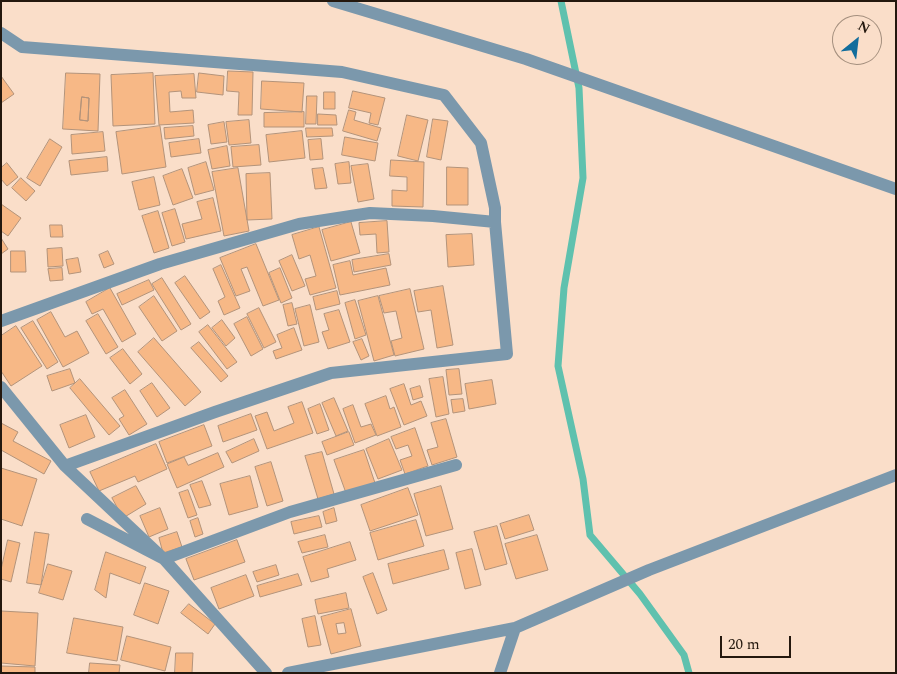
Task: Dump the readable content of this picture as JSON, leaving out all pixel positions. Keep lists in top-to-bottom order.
{
  "scale_bar": "20 m",
  "north": "top right"
}
